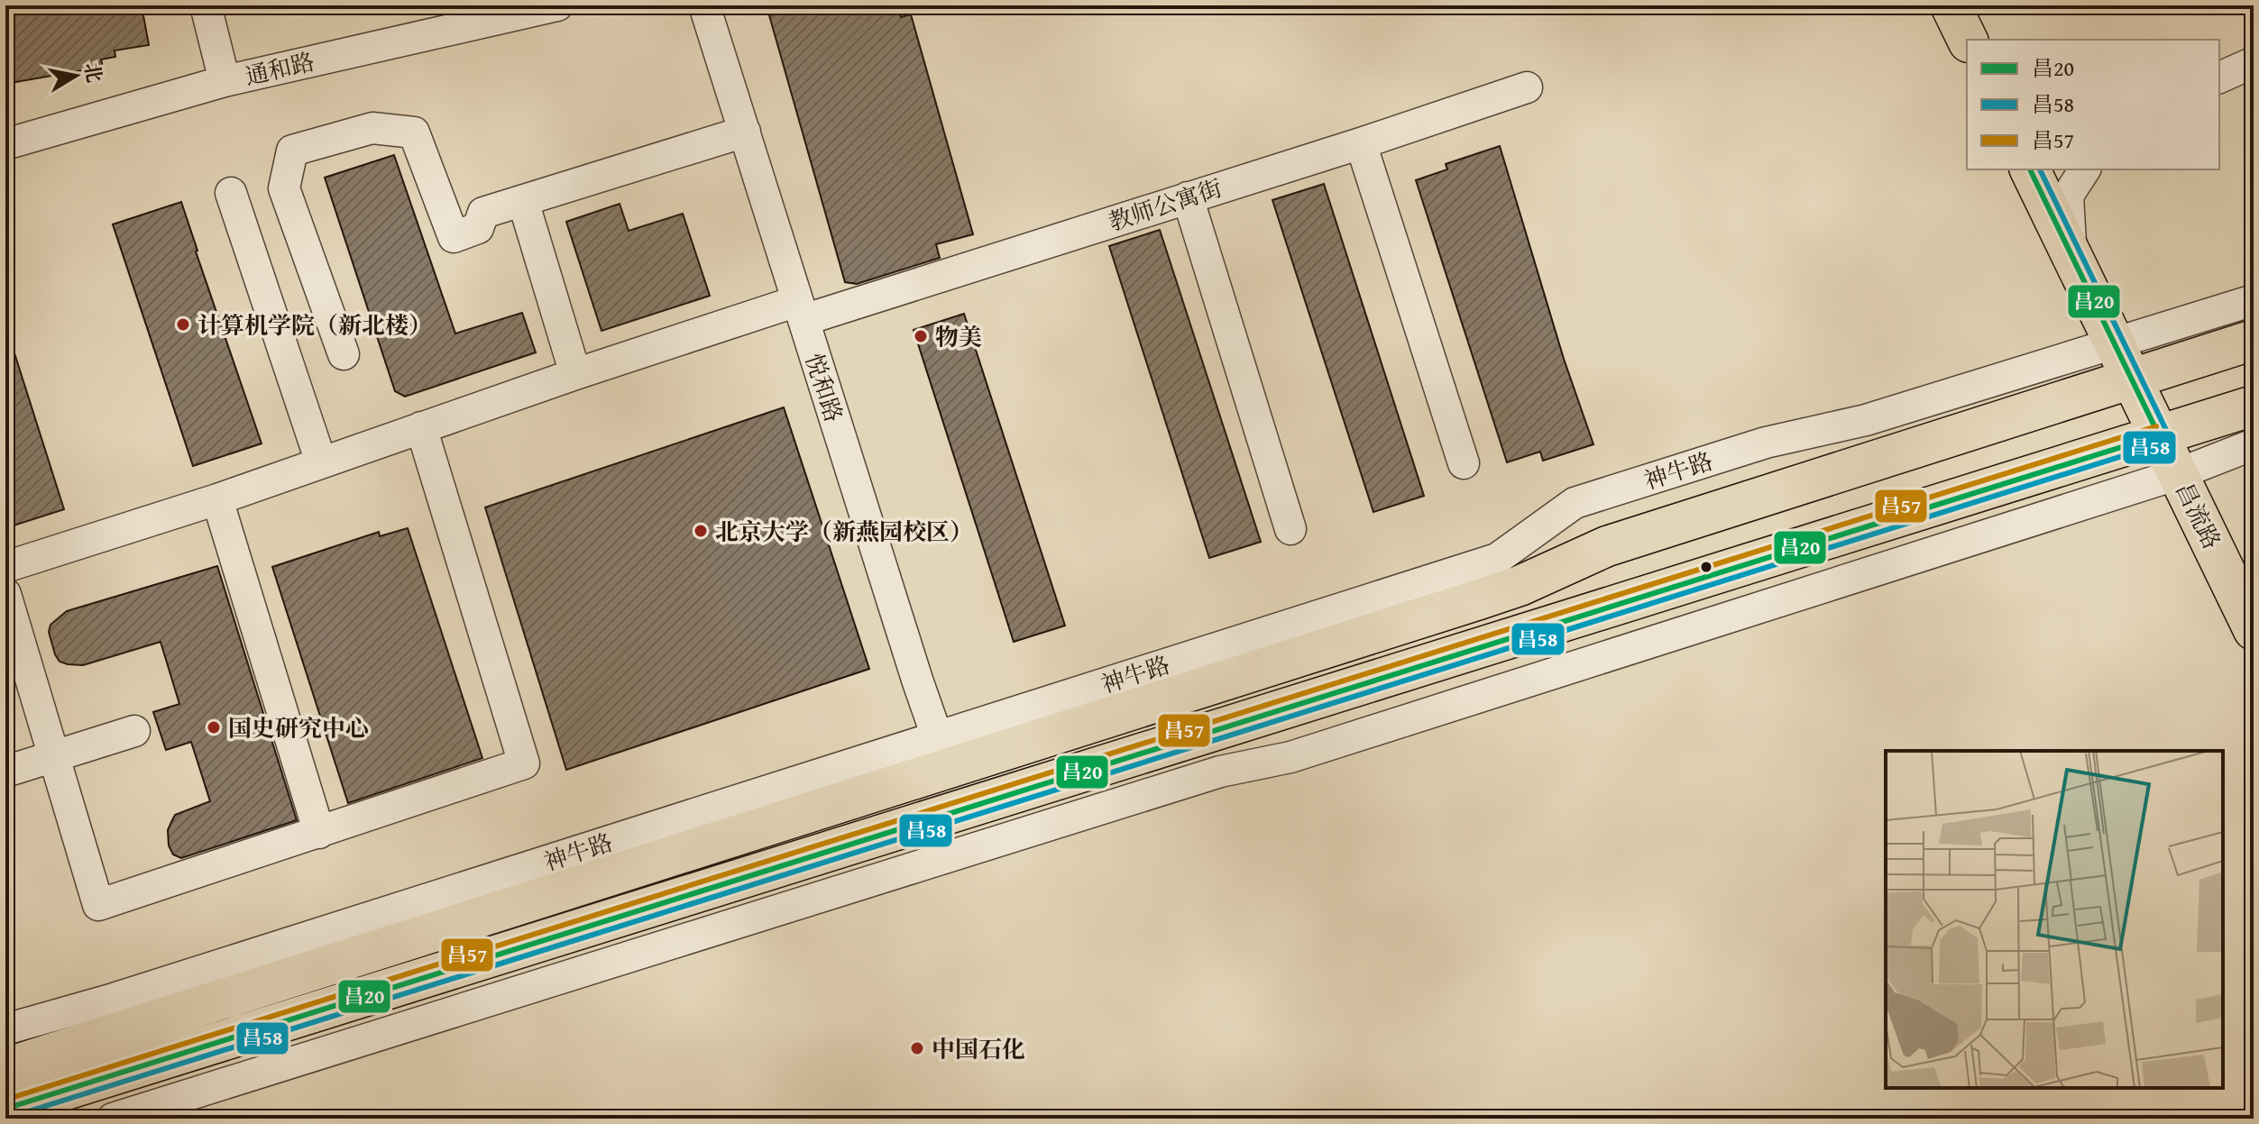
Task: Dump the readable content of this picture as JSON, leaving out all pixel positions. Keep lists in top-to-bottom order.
{
  "streets": {
    "main road": ["神牛路", "昌流路"],
    "street": ["通和路", "教师公寓街", "悦和路"]
  },
  "crossings": [
    ["教师公寓街", "悦和路"],
    ["悦和路", "神牛路"],
    ["神牛路", "昌流路"]
  ],
  "places": [
    "计算机学院（新北楼）",
    "物美",
    "北京大学（新燕园校区）",
    "国史研究中心",
    "中国石化"
  ],
  "lines": ["transit line 昌20", "transit line 昌58", "transit line 昌57"],
  "legend": ["昌20", "昌58", "昌57"],
  "north": "right"
}
